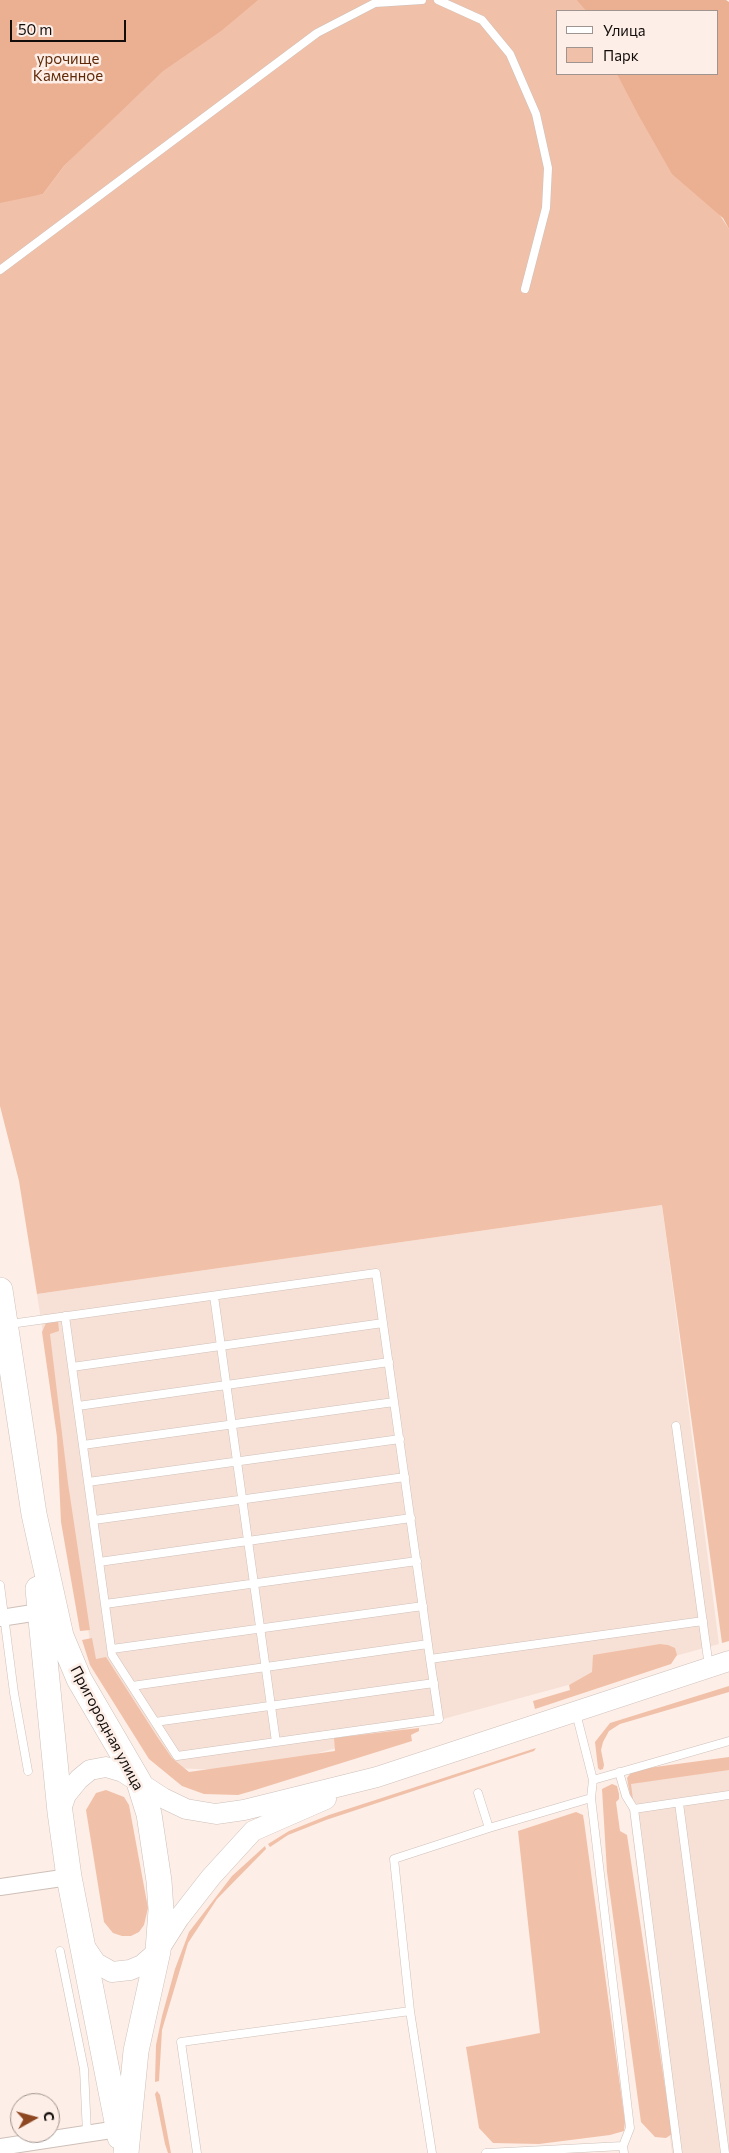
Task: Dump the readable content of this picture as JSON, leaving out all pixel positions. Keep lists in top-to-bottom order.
{
  "streets": {
    "main road": ["Пригородная улица"]
  },
  "parks": ["урочище Каменное"],
  "legend": ["Улица", "Парк"],
  "scale_bar": "50 m",
  "north": "right"
}
